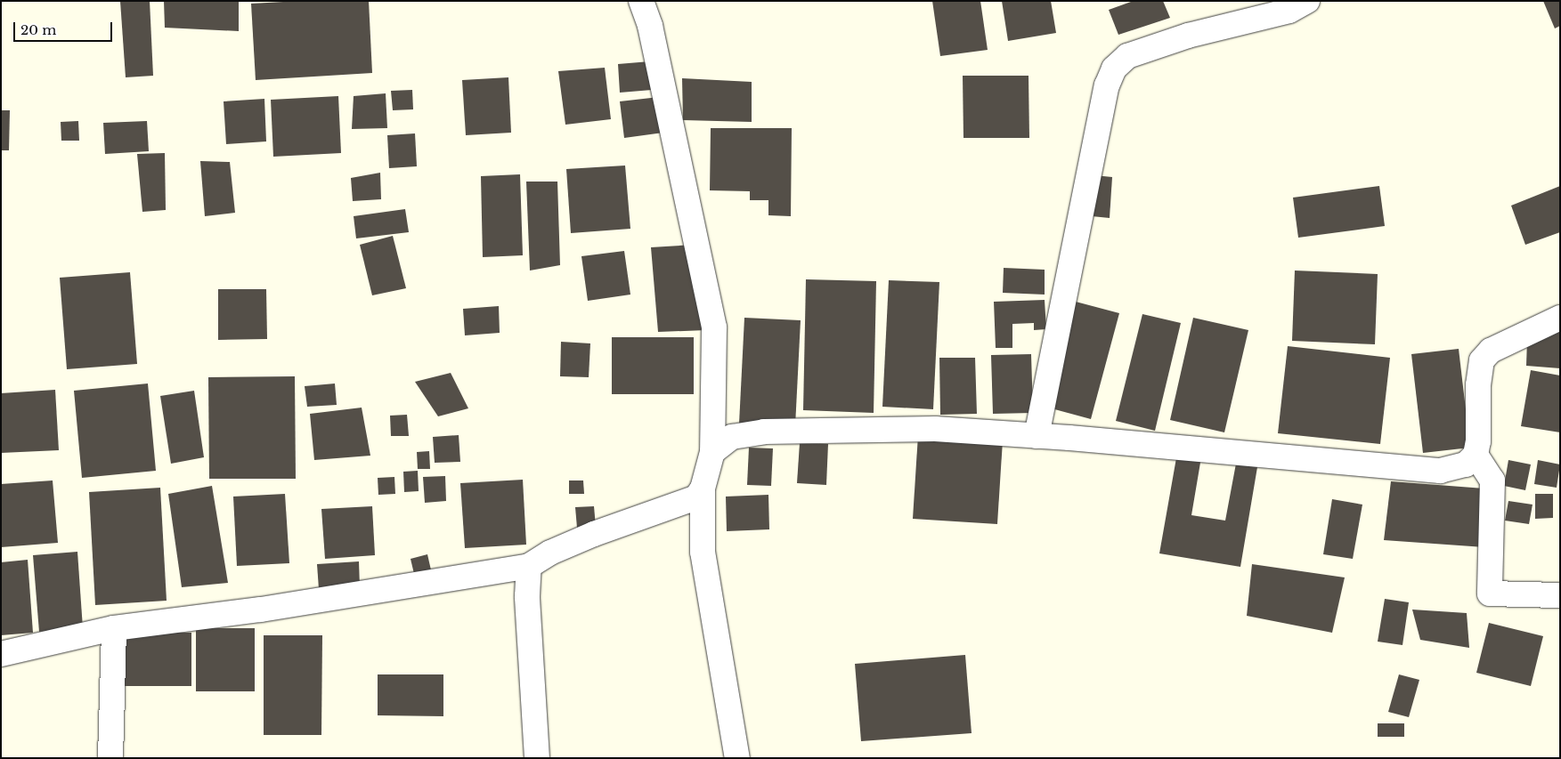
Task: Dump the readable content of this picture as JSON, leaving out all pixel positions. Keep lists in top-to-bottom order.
{
  "scale_bar": "20 m"
}
